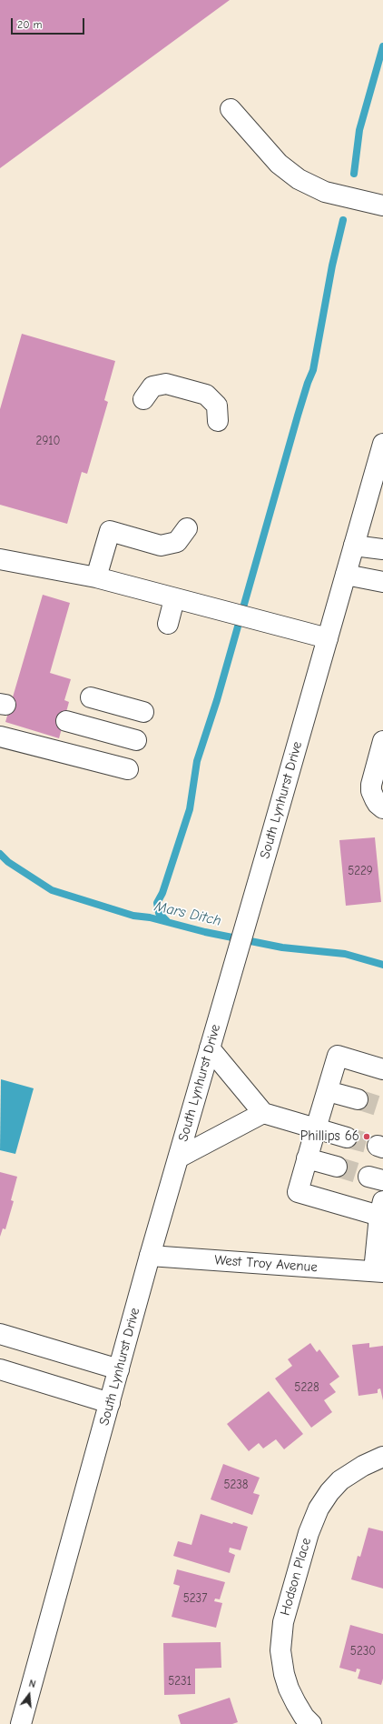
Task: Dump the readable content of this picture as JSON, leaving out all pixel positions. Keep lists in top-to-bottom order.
{
  "streets": {
    "main road": ["South Lynhurst Drive", "West Troy Avenue", "Hodson Place"]
  },
  "crossings": [
    ["South Lynhurst Drive", "West Troy Avenue"]
  ],
  "water": ["Mars Ditch"],
  "places": ["Phillips 66"],
  "house_numbers": [
    "2910",
    "5229",
    "5228",
    "5238",
    "5237",
    "5230",
    "5231"
  ],
  "scale_bar": "20 m",
  "north": "top"
}
